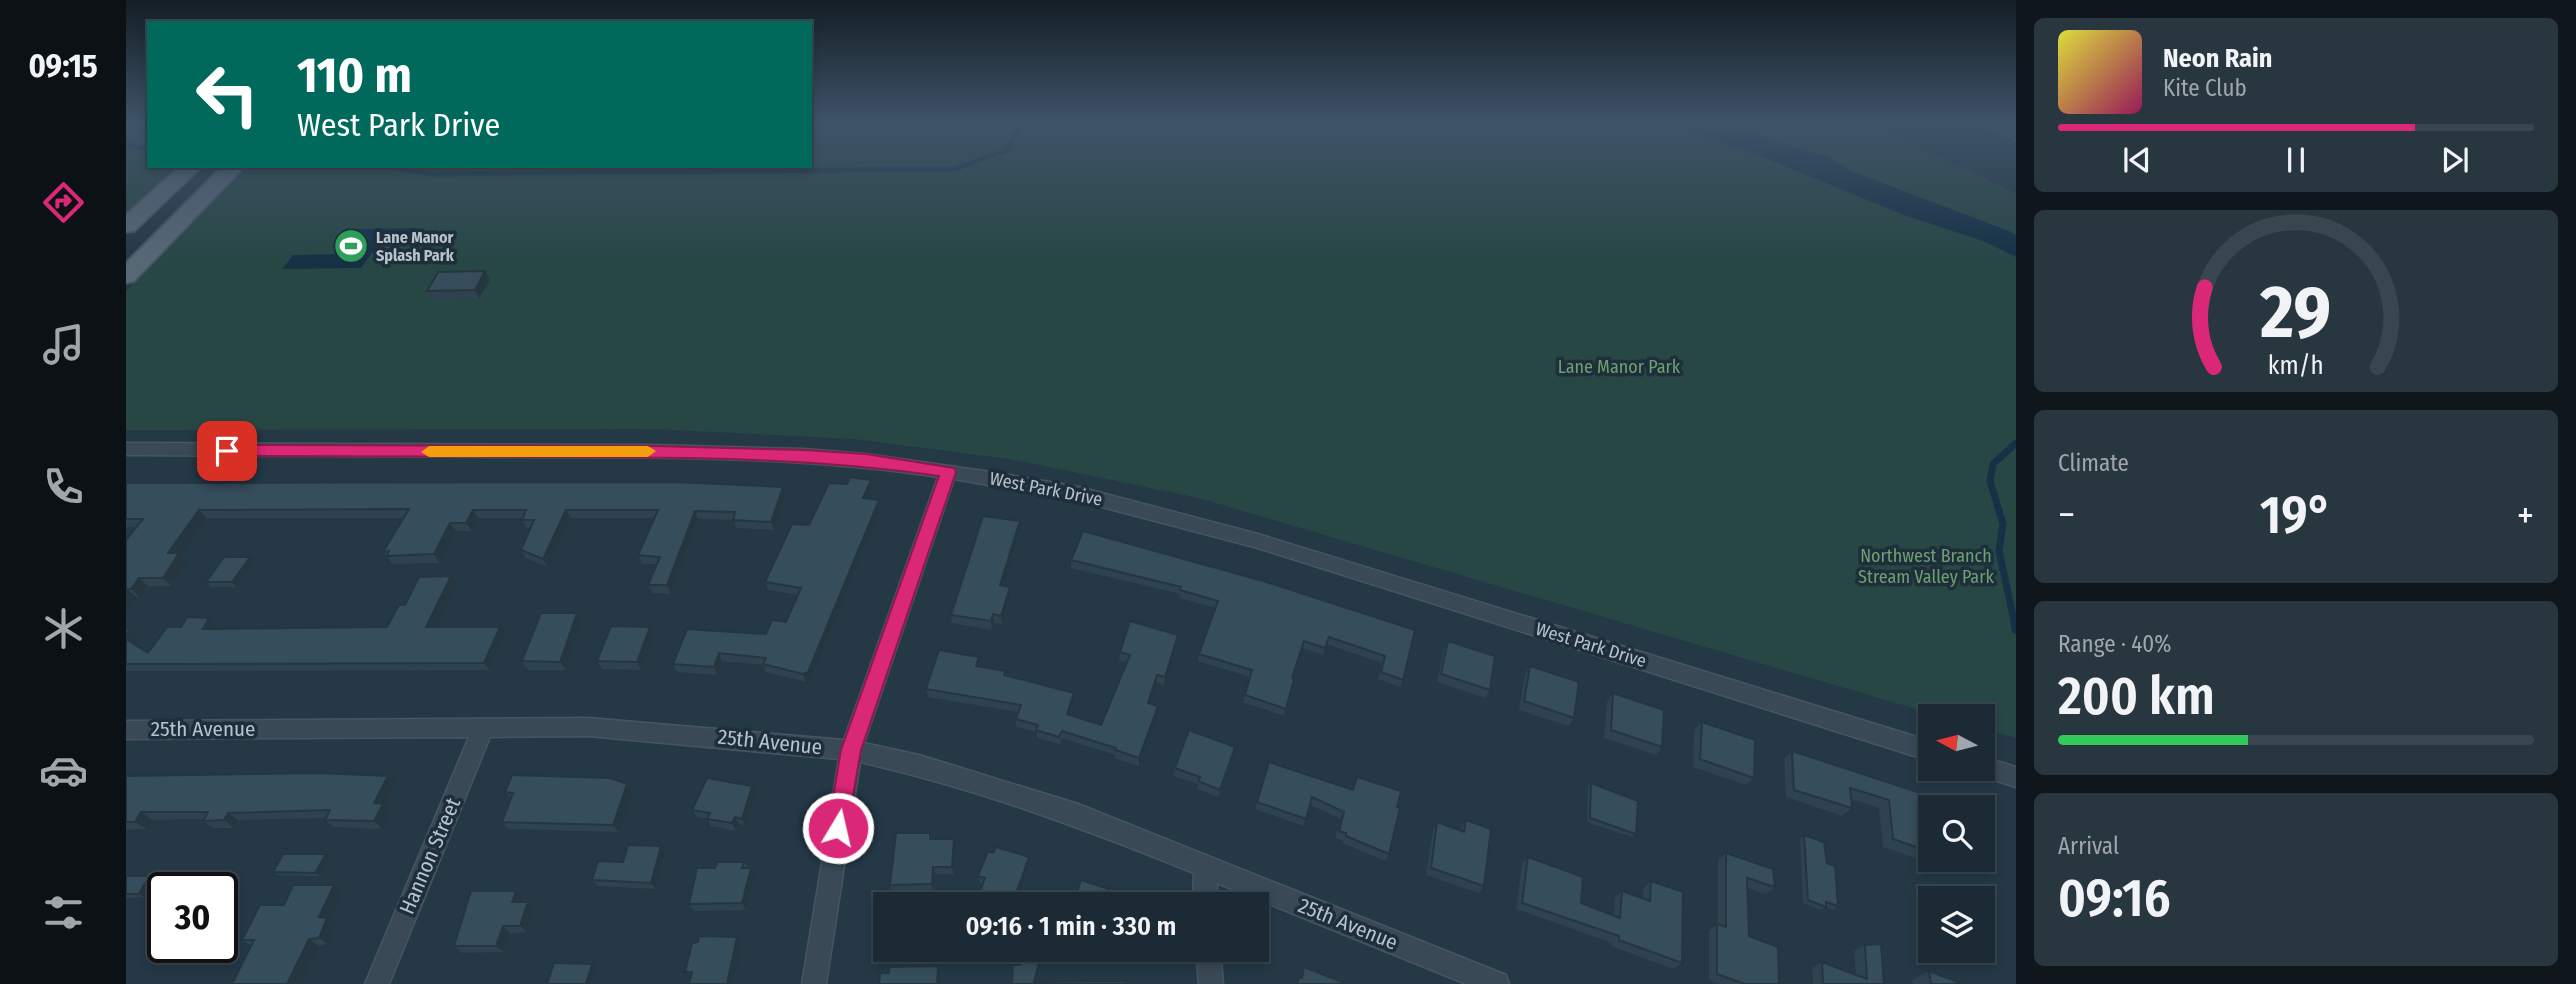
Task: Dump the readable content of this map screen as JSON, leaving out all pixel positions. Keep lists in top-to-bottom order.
{
  "streets": {
    "street": ["West Park Drive", "25th Avenue", "Hannon Street"]
  },
  "crossings": [
    ["25th Avenue", "Hannon Street"]
  ],
  "parks": ["Lane Manor Park", "Northwest Branch Stream Valley Park"],
  "places": {
    "sports": ["Lane Manor Splash Park"]
  },
  "north": "left",
  "page": {
    "tabs": "09:15",
    "turn": ["110 m", "West Park Drive"],
    "song": ["Neon Rain", "Kite Club"],
    "tile": [
      "Climate",
      ["Range · 40%", "200 km"],
      ["Arrival", "09:16"]
    ],
    "heat": ["−", "19°", "+"],
    "limit": "30",
    "trip": "09:16 · 1 min · 330 m",
    "gauge": ["29", "km/h"]
  }
}
